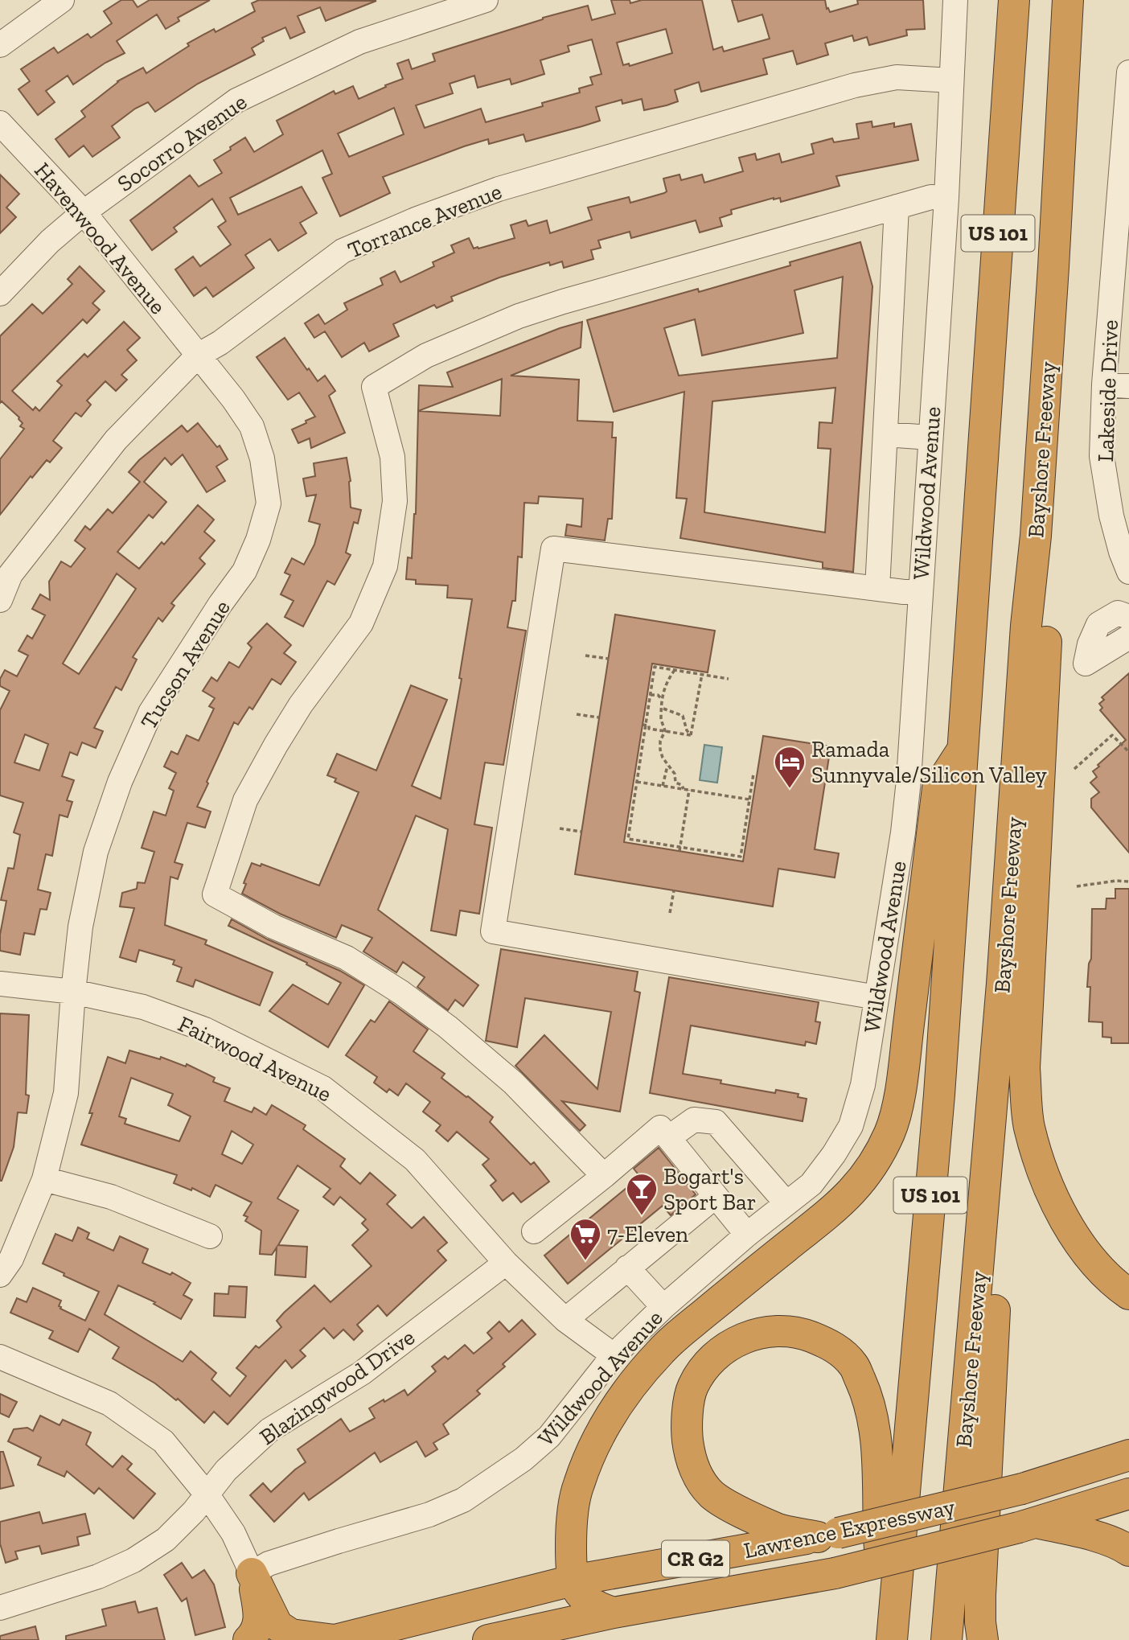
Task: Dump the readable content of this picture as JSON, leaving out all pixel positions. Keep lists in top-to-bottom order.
{
  "streets": {
    "highway": [
      "US 101",
      "Bayshore Freeway",
      "Lawrence Expressway",
      "CR G2"
    ],
    "street": [
      "Socorro Avenue",
      "Torrance Avenue",
      "Havenwood Avenue",
      "Lakeside Drive",
      "Wildwood Avenue",
      "Tucson Avenue",
      "Fairwood Avenue",
      "Blazingwood Drive"
    ]
  },
  "crossings": [
    ["Socorro Avenue", "Havenwood Avenue"],
    ["Torrance Avenue", "Havenwood Avenue"],
    ["Torrance Avenue", "Wildwood Avenue"],
    ["Torrance Avenue", "Tucson Avenue"],
    ["Havenwood Avenue", "Tucson Avenue"],
    ["Wildwood Avenue", "Fairwood Avenue"],
    ["Tucson Avenue", "Fairwood Avenue"],
    ["Fairwood Avenue", "Blazingwood Drive"]
  ],
  "places": {
    "hotel": ["Ramada Sunnyvale/Silicon Valley"],
    "bar": ["Bogart's Sport Bar"],
    "supermarket": ["7-Eleven"]
  }
}
